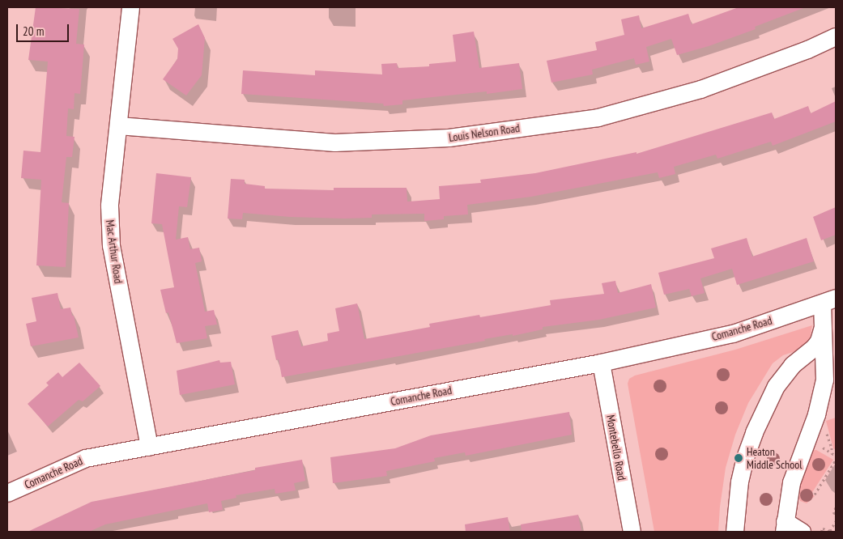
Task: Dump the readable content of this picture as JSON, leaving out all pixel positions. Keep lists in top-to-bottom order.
{
  "streets": {
    "street": [
      "Louis Nelson Road",
      "Mac Arthur Road",
      "Comanche Road",
      "Montebello Road"
    ]
  },
  "crossings": [
    ["Louis Nelson Road", "Mac Arthur Road"],
    ["Mac Arthur Road", "Comanche Road"],
    ["Comanche Road", "Montebello Road"]
  ],
  "places": ["Heaton Middle School"],
  "scale_bar": "20 m"
}
